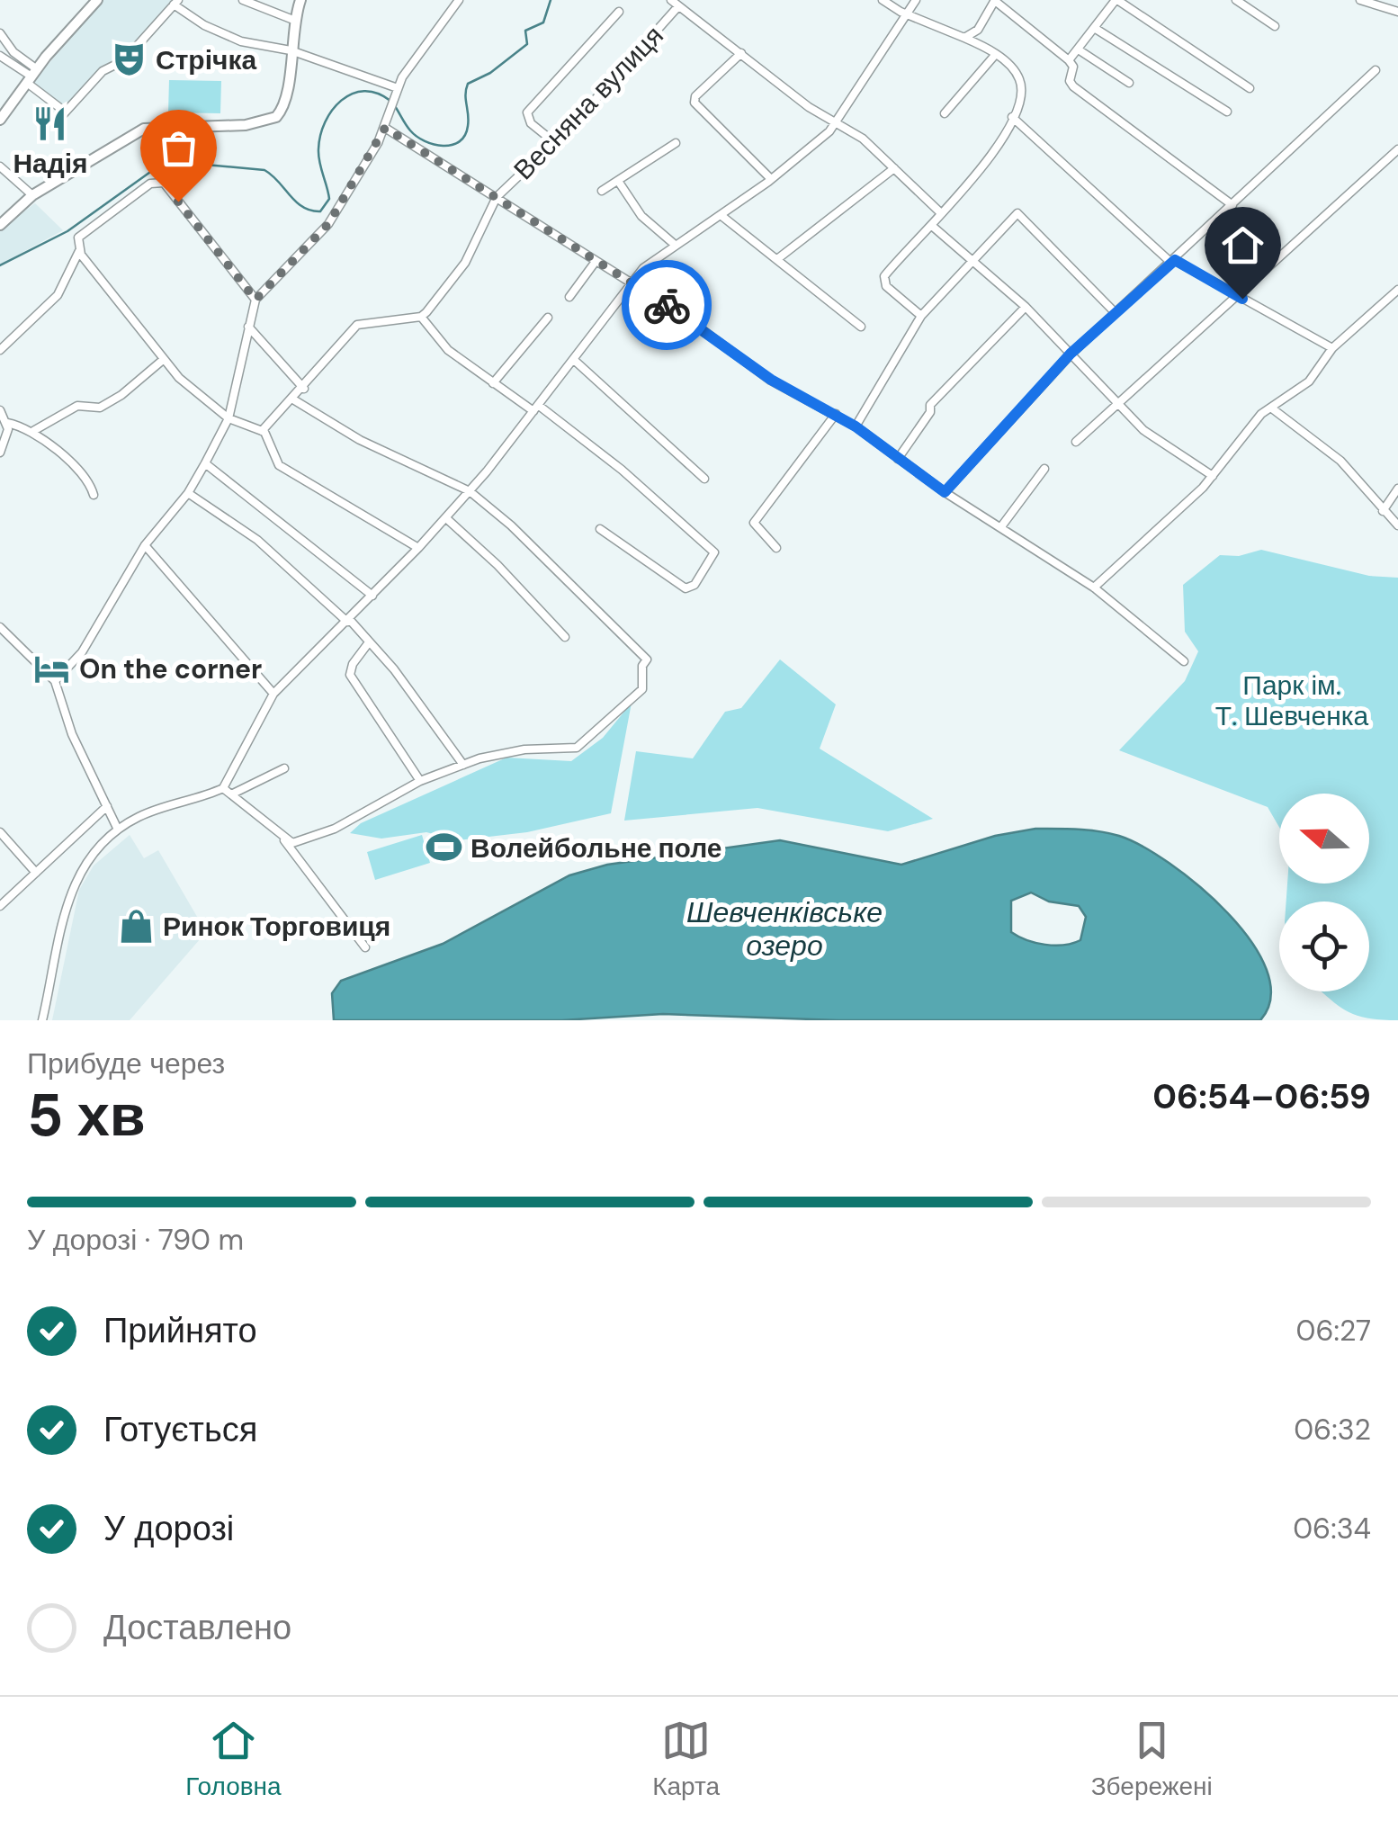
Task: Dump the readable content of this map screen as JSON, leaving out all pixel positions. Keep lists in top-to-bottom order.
{
  "streets": {
    "street": ["Весняна вулиця"]
  },
  "water": ["Шевченківське озеро"],
  "parks": ["Парк ім. Т. Шевченка"],
  "places": {
    "theatre": ["Стрічка"],
    "restaurant": ["Надія"],
    "hotel": ["On the corner"],
    "sports": ["Волейбольне поле"],
    "shop": ["Ринок Торговиця"]
  },
  "north": "left",
  "page": {
    "heading": ["5 хв", "Прибуде через", "06:54–06:59"],
    "bar": "У дорозі · 790 m",
    "list": [
      ["Прийнято", "06:27"],
      ["Готується", "06:32"],
      ["У дорозі", "06:34"],
      "Доставлено"
    ],
    "tabs": ["Головна", "Карта", "Збережені"]
  }
}
